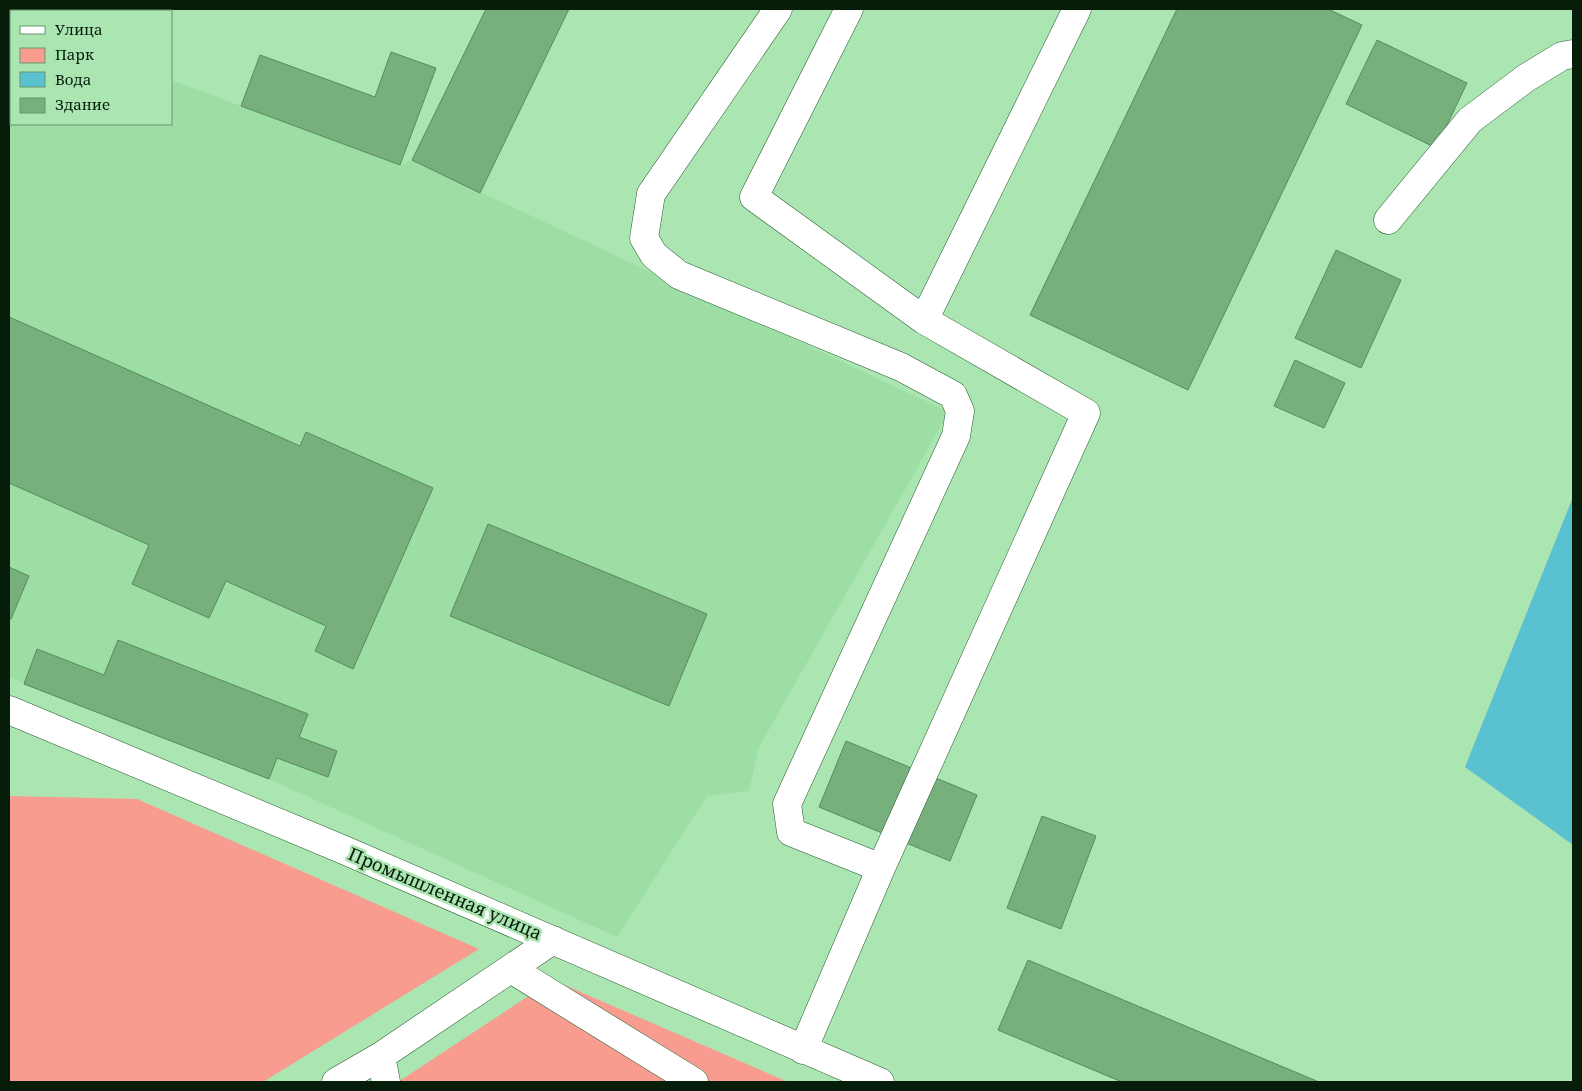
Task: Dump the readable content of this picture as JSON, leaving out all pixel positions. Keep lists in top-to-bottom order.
{
  "streets": {
    "street": ["Промышленная улица"]
  },
  "legend": [
    "Улица",
    "Парк",
    "Вода",
    "Здание"
  ]
}
